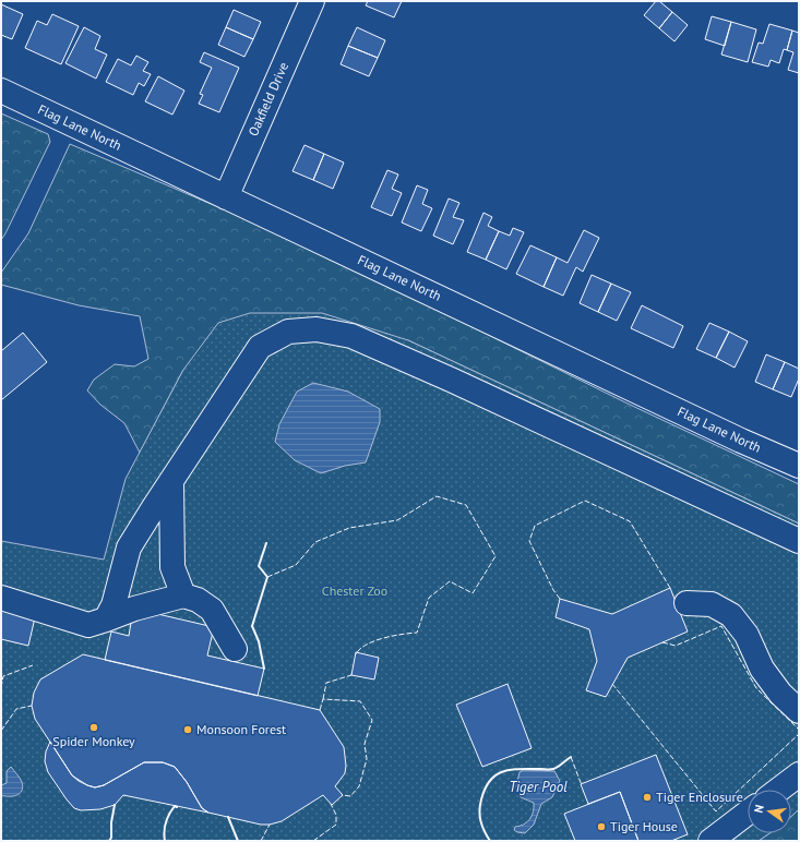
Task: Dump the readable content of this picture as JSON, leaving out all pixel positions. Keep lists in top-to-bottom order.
{
  "streets": {
    "street": ["Oakfield Drive", "Flag Lane North"]
  },
  "crossings": [
    ["Oakfield Drive", "Flag Lane North"]
  ],
  "water": ["Tiger Pool"],
  "parks": ["Chester Zoo"],
  "places": [
    "Spider Monkey",
    "Monsoon Forest",
    "Tiger Enclosure",
    "Tiger House"
  ],
  "north": "left"
}
